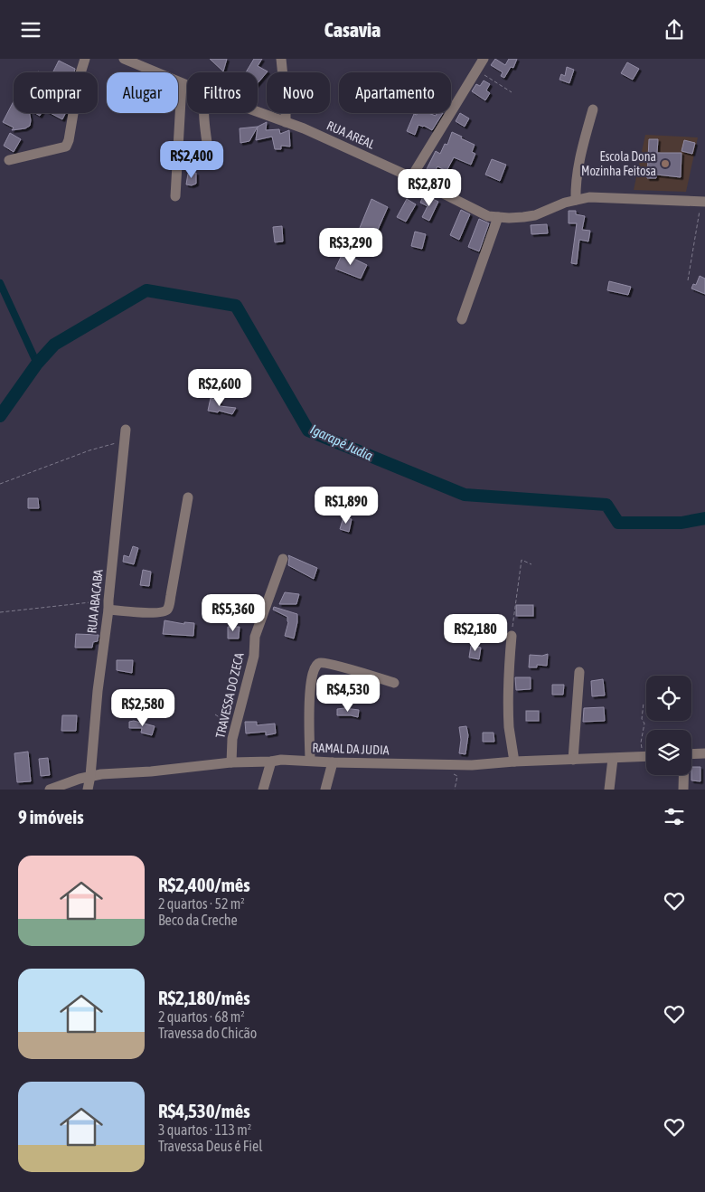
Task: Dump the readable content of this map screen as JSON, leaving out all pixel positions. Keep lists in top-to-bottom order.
{
  "streets": {
    "street": [
      "RUA AREAL",
      "RUA ABACABA",
      "TRAVESSA DO ZECA",
      "RAMAL DA JUDIA"
    ]
  },
  "crossings": [
    ["RUA ABACABA", "RAMAL DA JUDIA"],
    ["TRAVESSA DO ZECA", "RAMAL DA JUDIA"]
  ],
  "water": ["Igarapé Judia"],
  "places": ["Escola Dona Mozinha Feitosa"],
  "page": {
    "header": "Casavia",
    "chip": [
      "Comprar",
      "Alugar",
      "Filtros",
      "Novo",
      "Apartamento"
    ],
    "price": [
      "R$2,400",
      "R$2,870",
      "R$3,290",
      "R$2,600",
      "R$1,890",
      "R$5,360",
      "R$2,180",
      "R$4,530",
      "R$2,580"
    ],
    "heading": "9 imóveis",
    "list": [
      {
        "name": "R$2,400/mês",
        "note": "2 quartos · 52 m² · Beco da Creche"
      },
      {
        "name": "R$2,180/mês",
        "note": "2 quartos · 68 m² · Travessa do Chicão"
      },
      {
        "name": "R$4,530/mês",
        "note": "3 quartos · 113 m² · Travessa Deus é Fiel"
      }
    ]
  }
}
